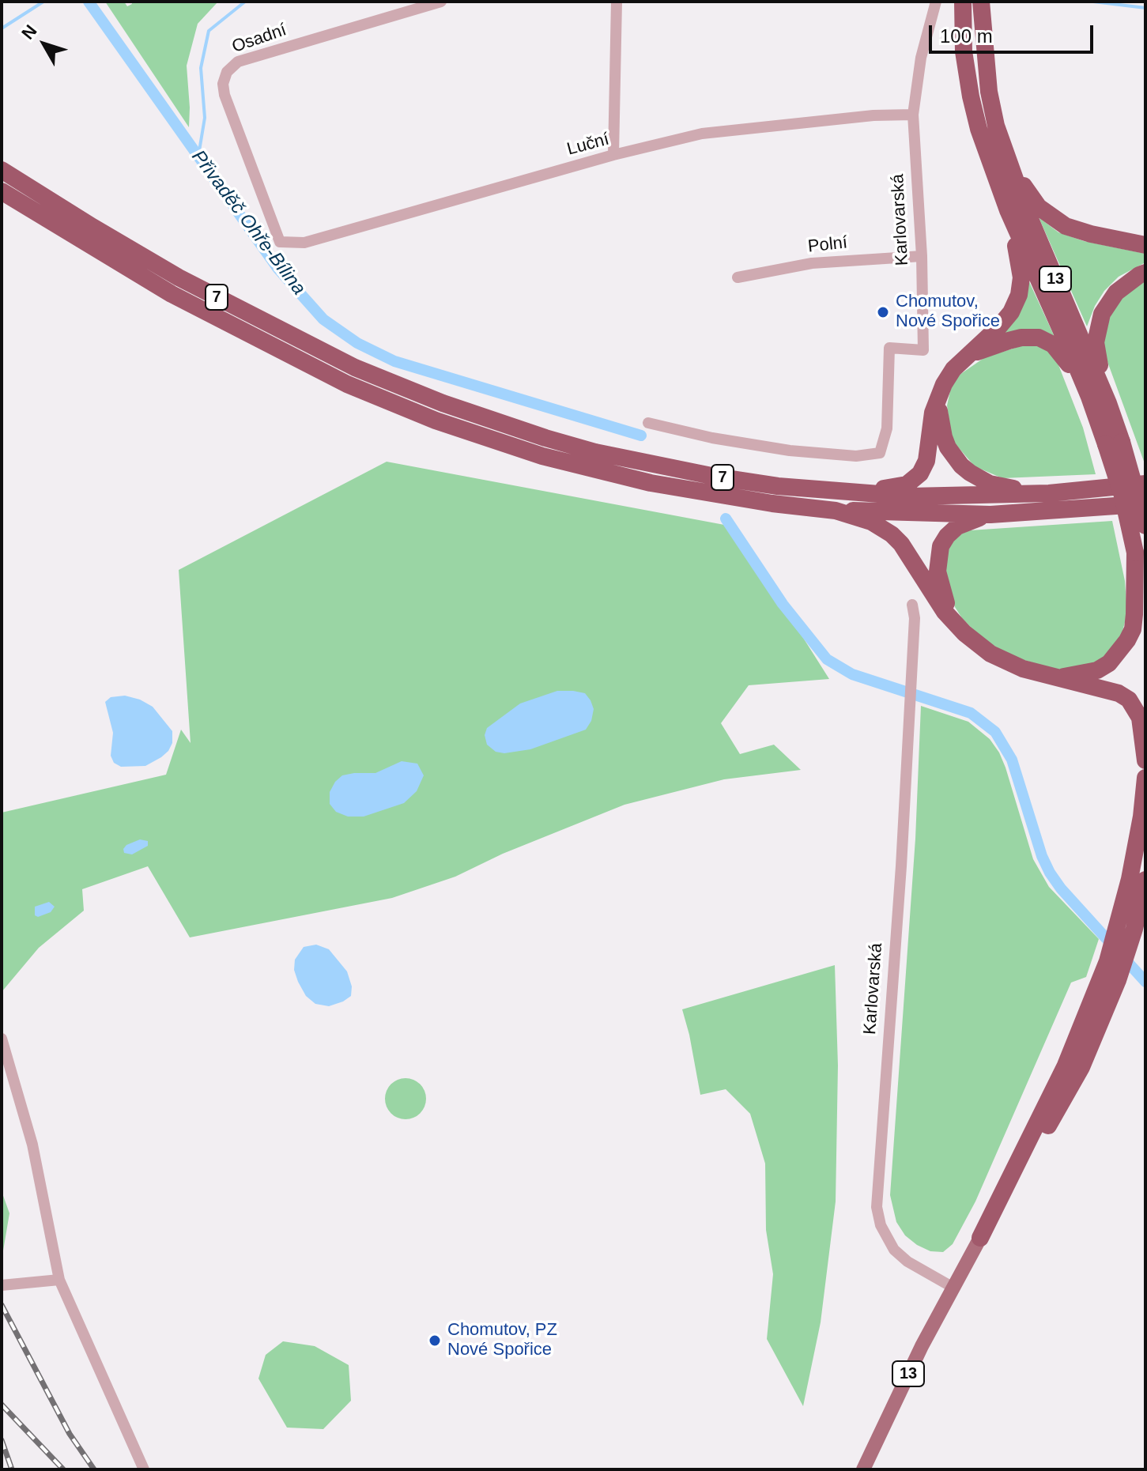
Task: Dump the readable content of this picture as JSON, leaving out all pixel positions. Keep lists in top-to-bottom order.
{
  "streets": {
    "highway": ["13", "7"],
    "street": [
      "Osadní",
      "Luční",
      "Karlovarská",
      "Polní"
    ]
  },
  "crossings": [
    ["Osadní", "Luční"],
    ["Luční", "Karlovarská"],
    ["Karlovarská", "Polní"],
    ["Karlovarská", "13"]
  ],
  "water": ["Přivaděč Ohře-Bílina"],
  "places": ["Chomutov, Nové Spořice", "Chomutov, PZ Nové Spořice"],
  "scale_bar": "100 m",
  "north": "top left"
}
